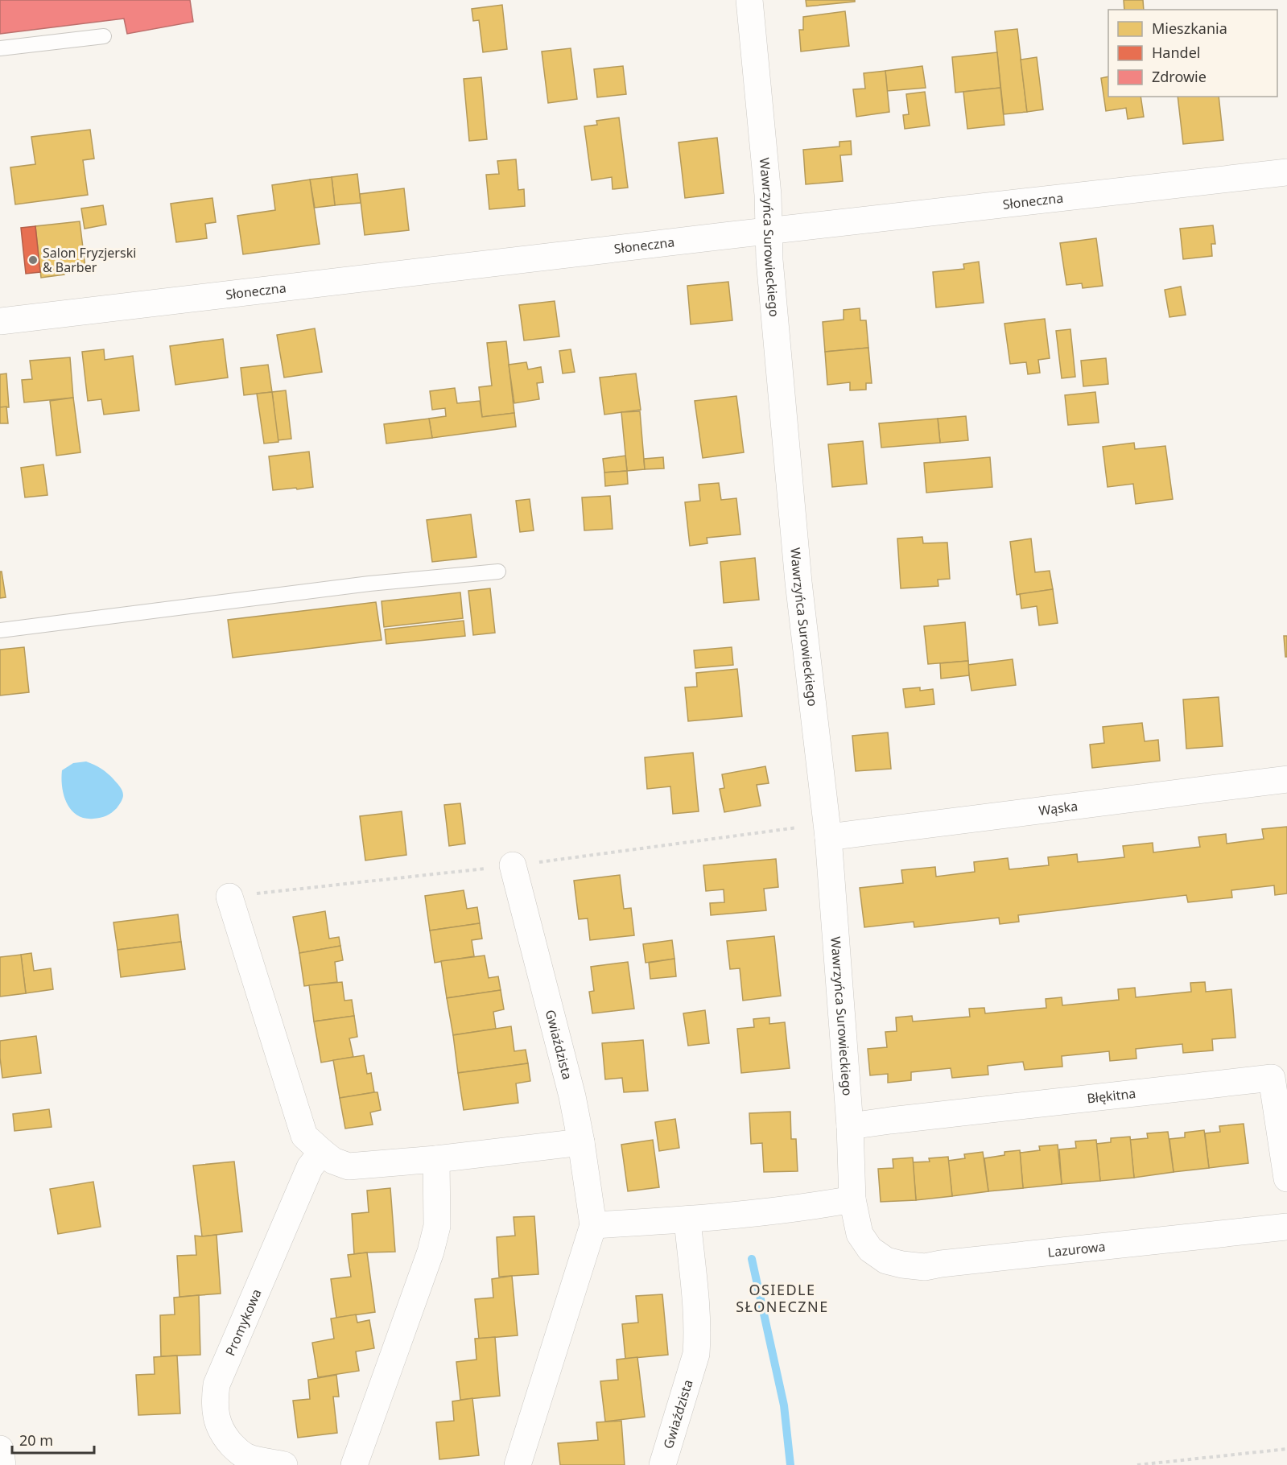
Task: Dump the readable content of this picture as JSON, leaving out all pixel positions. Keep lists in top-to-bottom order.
{
  "streets": {
    "street": [
      "Słoneczna",
      "Wawrzyńca Surowieckiego",
      "Wąska",
      "Gwiaździsta",
      "Błękitna",
      "Lazurowa",
      "Promykowa"
    ]
  },
  "crossings": [
    ["Słoneczna", "Wawrzyńca Surowieckiego"],
    ["Wawrzyńca Surowieckiego", "Wąska"],
    ["Wawrzyńca Surowieckiego", "Błękitna"],
    ["Wawrzyńca Surowieckiego", "Lazurowa"]
  ],
  "districts": ["OSIEDLE SŁONECZNE"],
  "places": ["Salon Fryzjerski & Barber"],
  "legend": ["Mieszkania", "Handel", "Zdrowie"],
  "scale_bar": "20 m"
}
